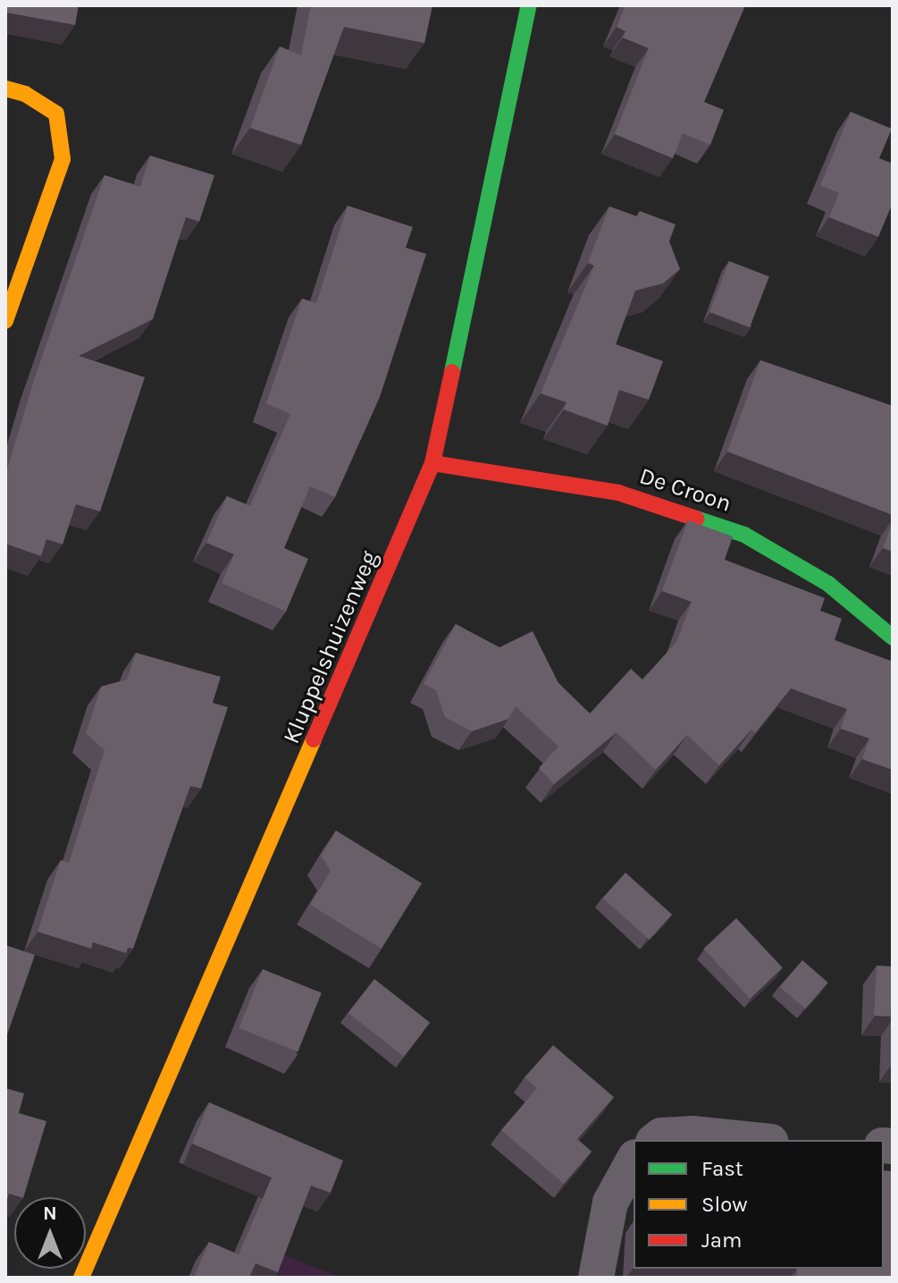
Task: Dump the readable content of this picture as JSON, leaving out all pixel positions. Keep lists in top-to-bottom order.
{
  "streets": {
    "street": ["De Croon", "Kluppelshuizenweg"]
  },
  "crossings": [
    ["De Croon", "Kluppelshuizenweg"]
  ],
  "legend": ["Fast", "Slow", "Jam"],
  "north": "top"
}
